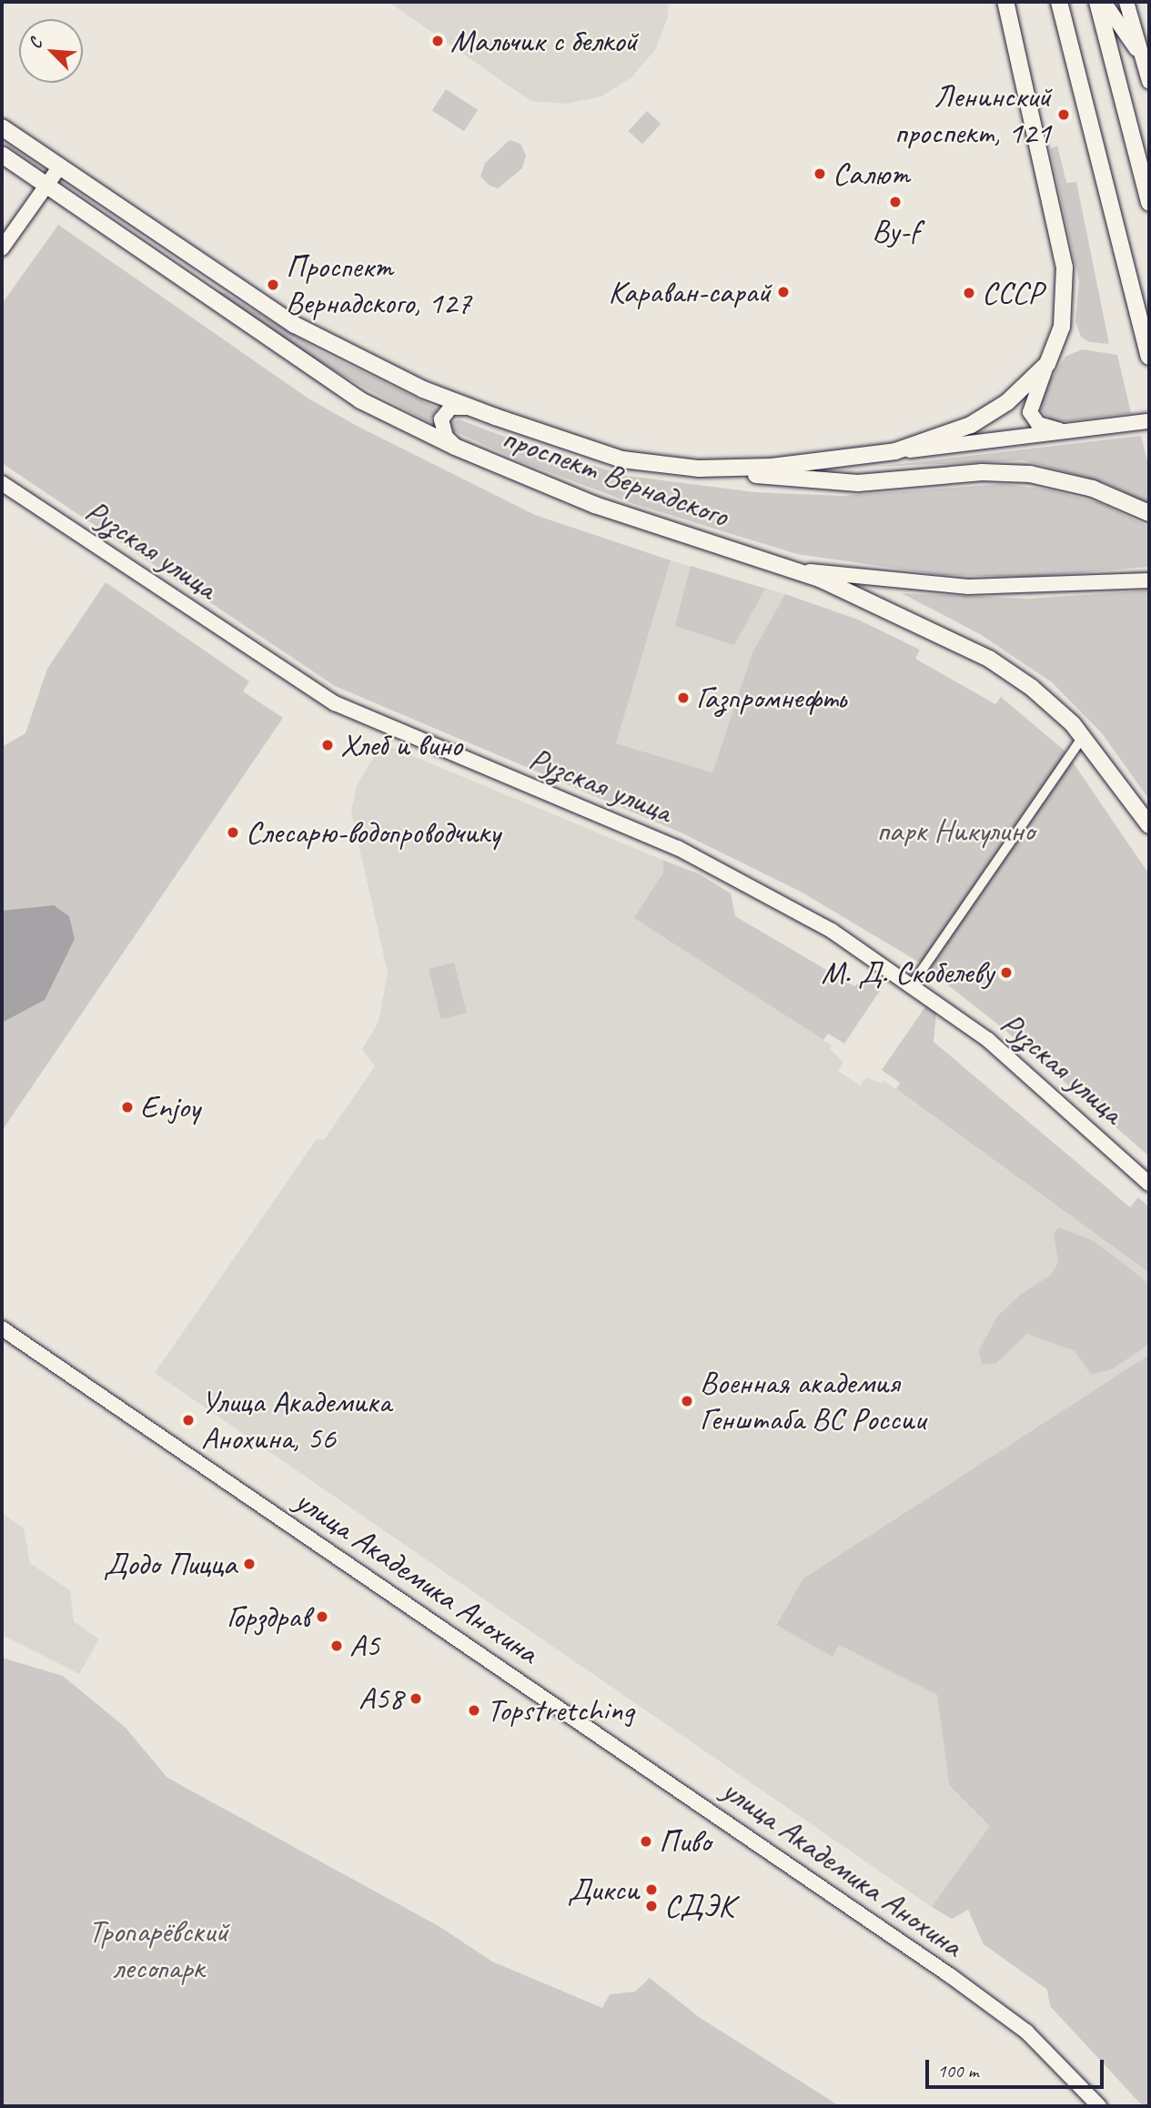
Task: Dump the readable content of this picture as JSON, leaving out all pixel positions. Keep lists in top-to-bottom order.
{
  "streets": {
    "main road": ["проспект Вернадского"],
    "street": ["Рузская улица", "улица Академика Анохина"]
  },
  "parks": ["парк Никулино", "Тропарёвский лесопарк"],
  "places": [
    "Мальчик с белкой",
    "Ленинский проспект, 121",
    "Салют",
    "By-f",
    "Проспект Вернадского, 127",
    "Караван-сарай",
    "СССР",
    "Газпромнефть",
    "Хлеб и вино",
    "Слесарю-водопроводчику",
    "М. Д. Скобелеву",
    "Enjoy",
    "Военная академия Генштаба ВС России",
    "Улица Академика Анохина, 56",
    "Додо Пицца",
    "Горздрав",
    "А5",
    "А58",
    "Topstretching",
    "Пиво",
    "Дикси",
    "СДЭК"
  ],
  "scale_bar": "100 m",
  "north": "top left"
}
